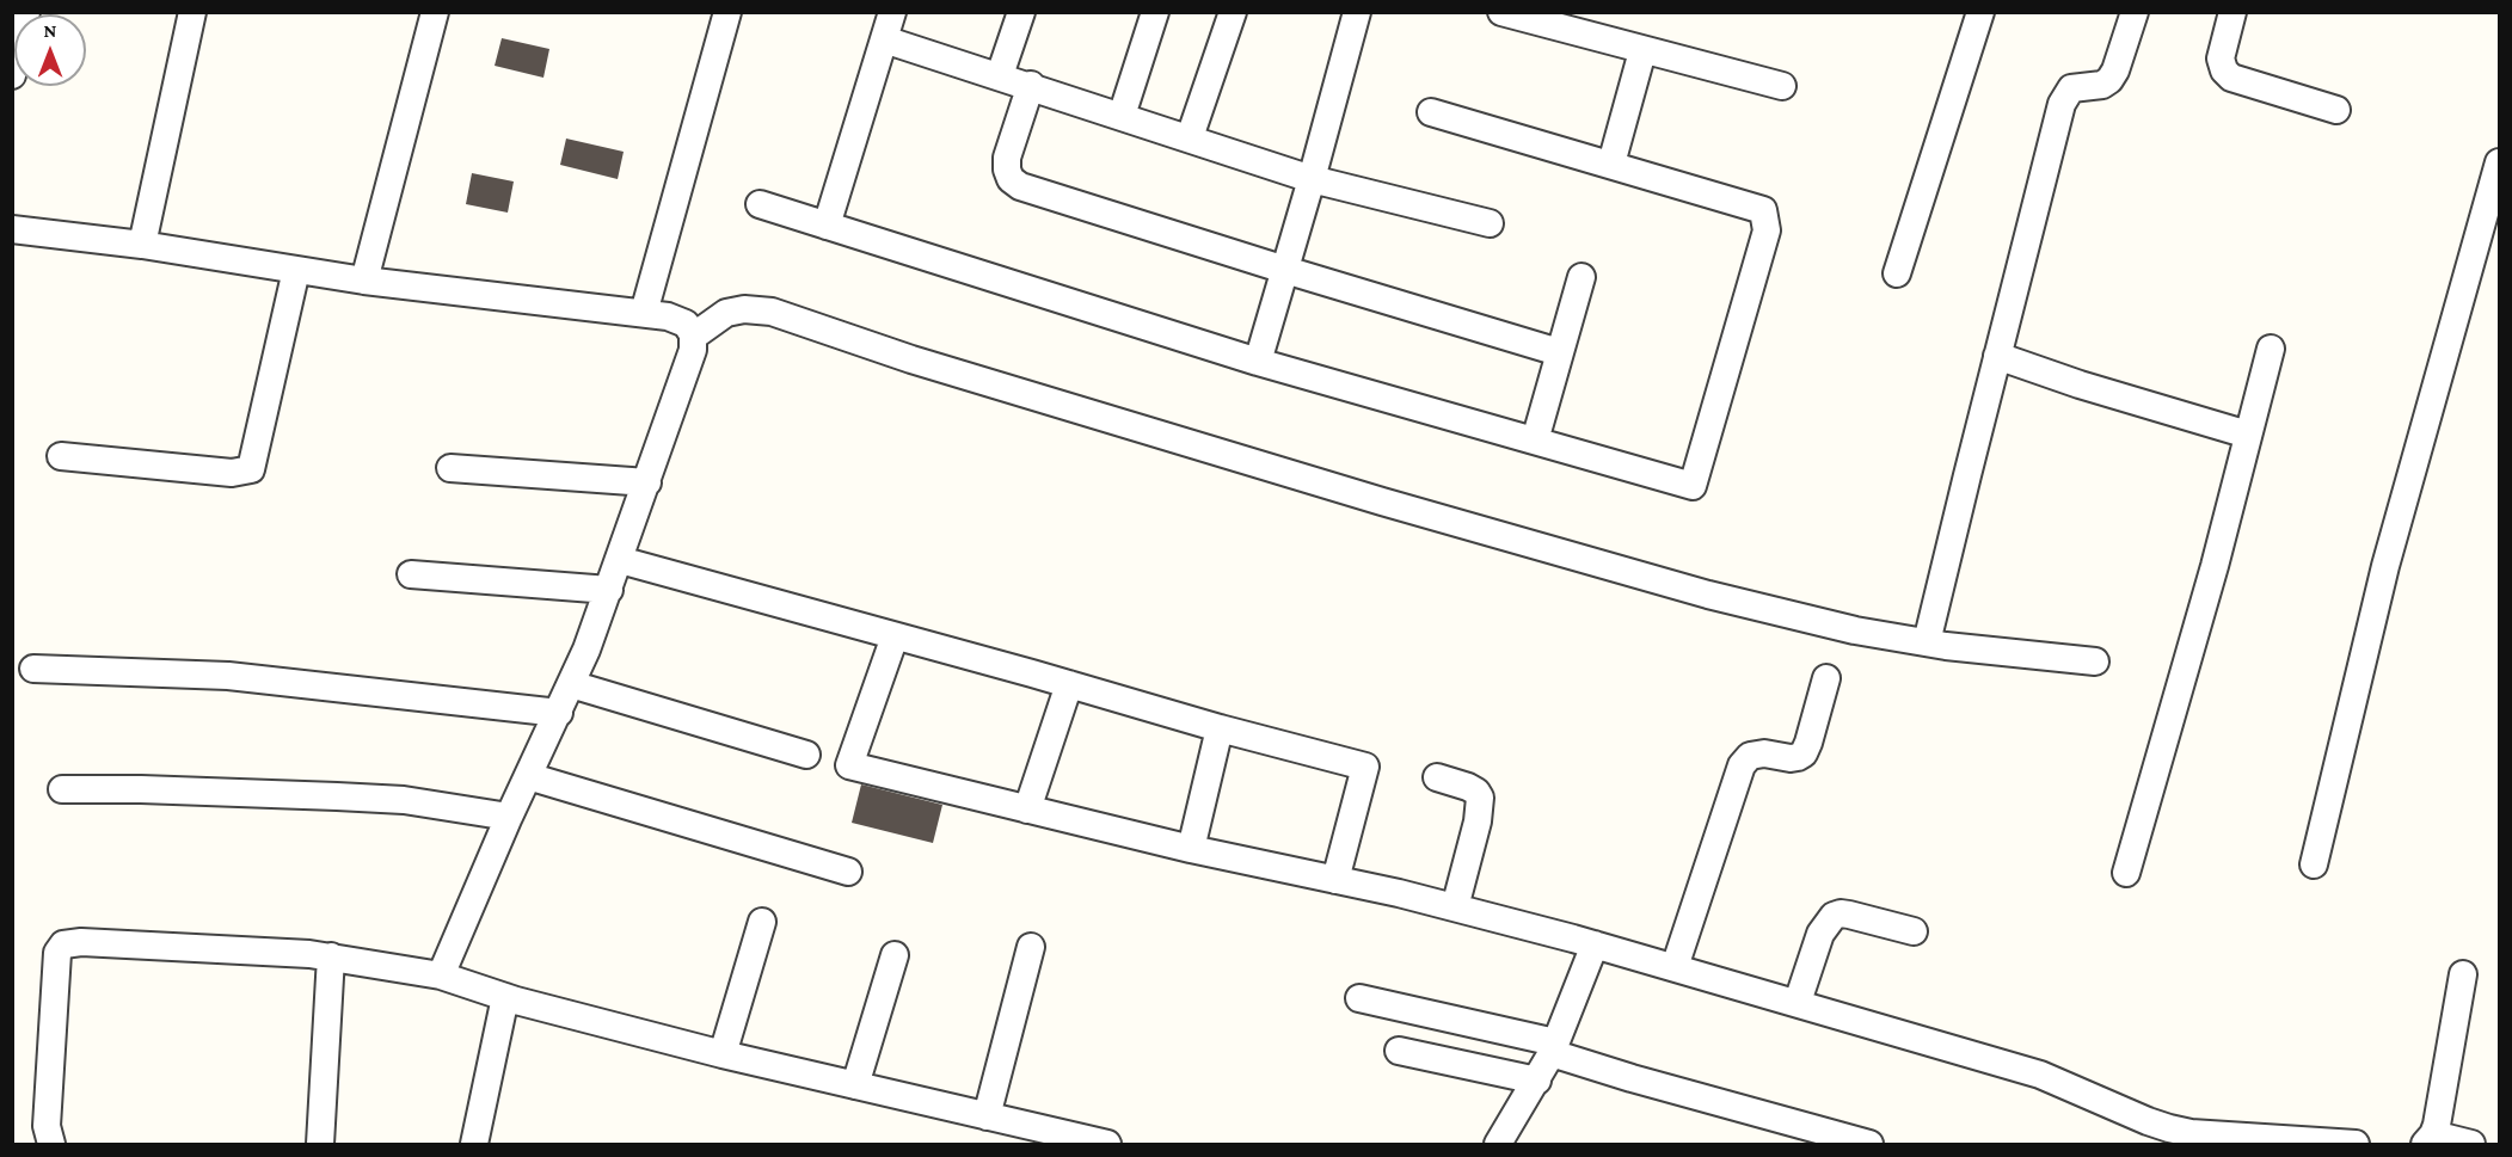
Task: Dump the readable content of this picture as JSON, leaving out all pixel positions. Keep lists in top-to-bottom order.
{
  "north": "top"
}
